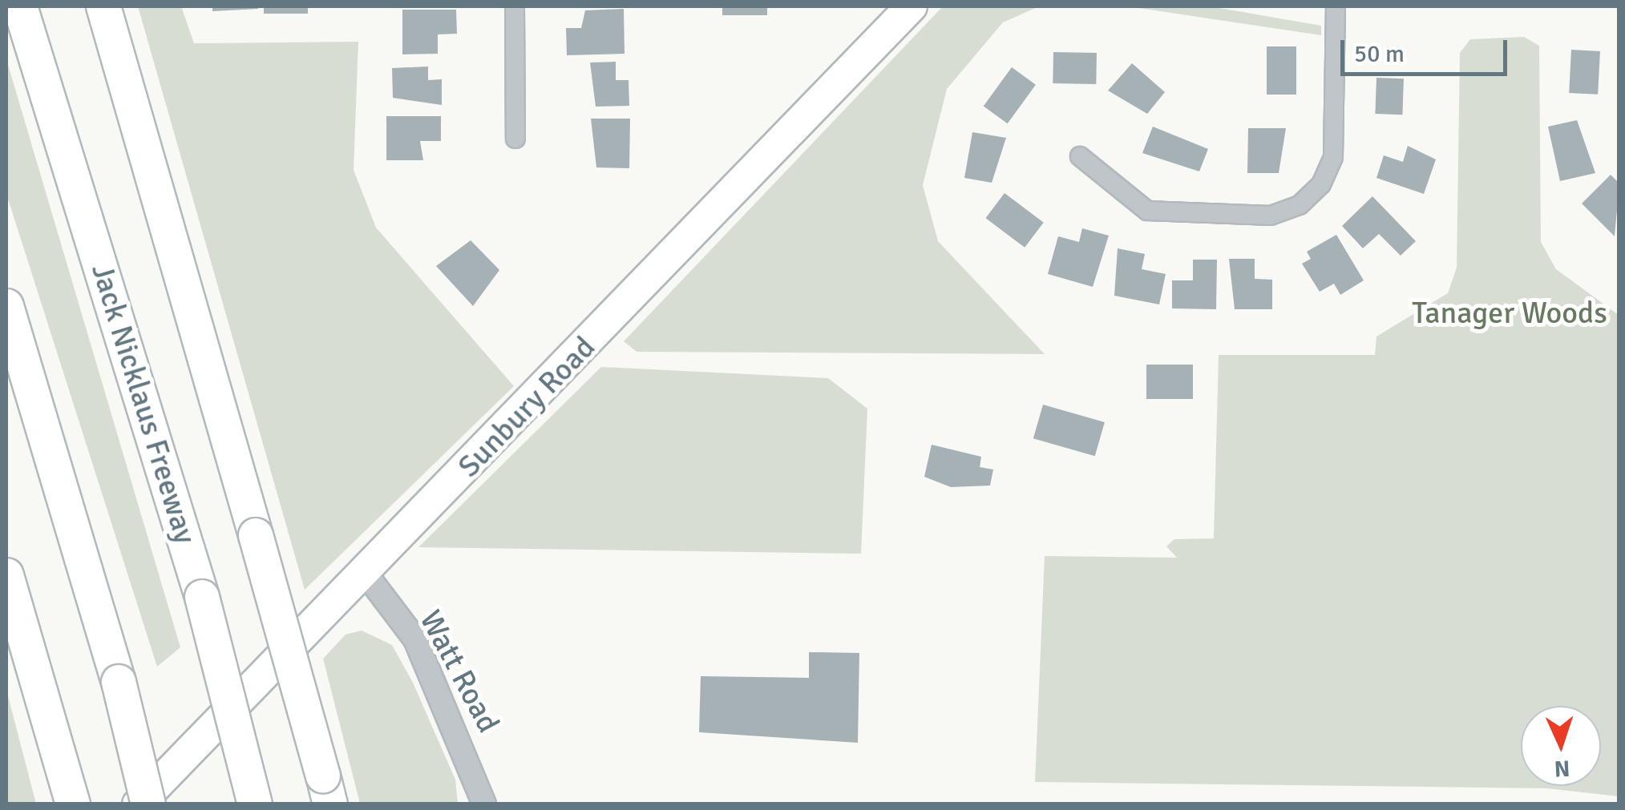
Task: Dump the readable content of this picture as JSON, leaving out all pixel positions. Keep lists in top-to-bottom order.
{
  "streets": {
    "highway": ["Jack Nicklaus Freeway"],
    "main road": ["Sunbury Road"],
    "street": ["Watt Road"]
  },
  "crossings": [
    ["Sunbury Road", "Watt Road"]
  ],
  "parks": ["Tanager Woods"],
  "scale_bar": "50 m",
  "north": "bottom"
}
